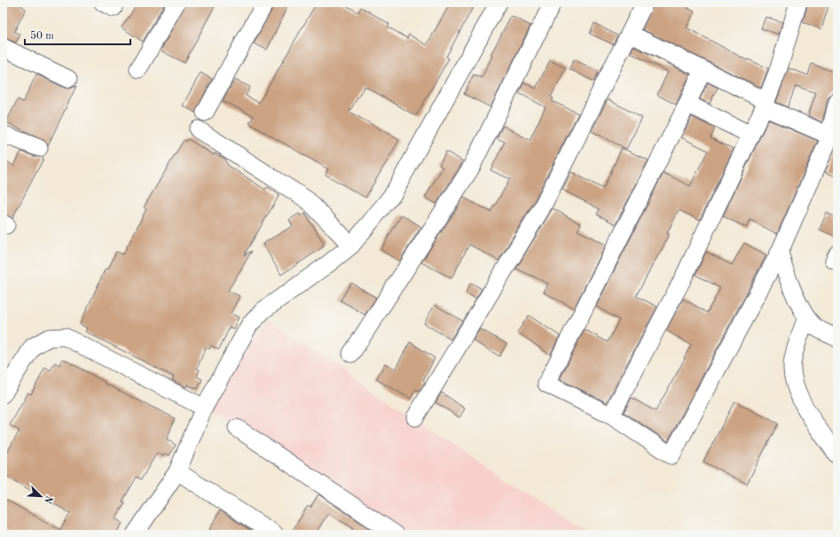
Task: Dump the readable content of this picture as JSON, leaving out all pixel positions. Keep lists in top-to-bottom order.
{
  "scale_bar": "50 m",
  "north": "bottom right"
}
